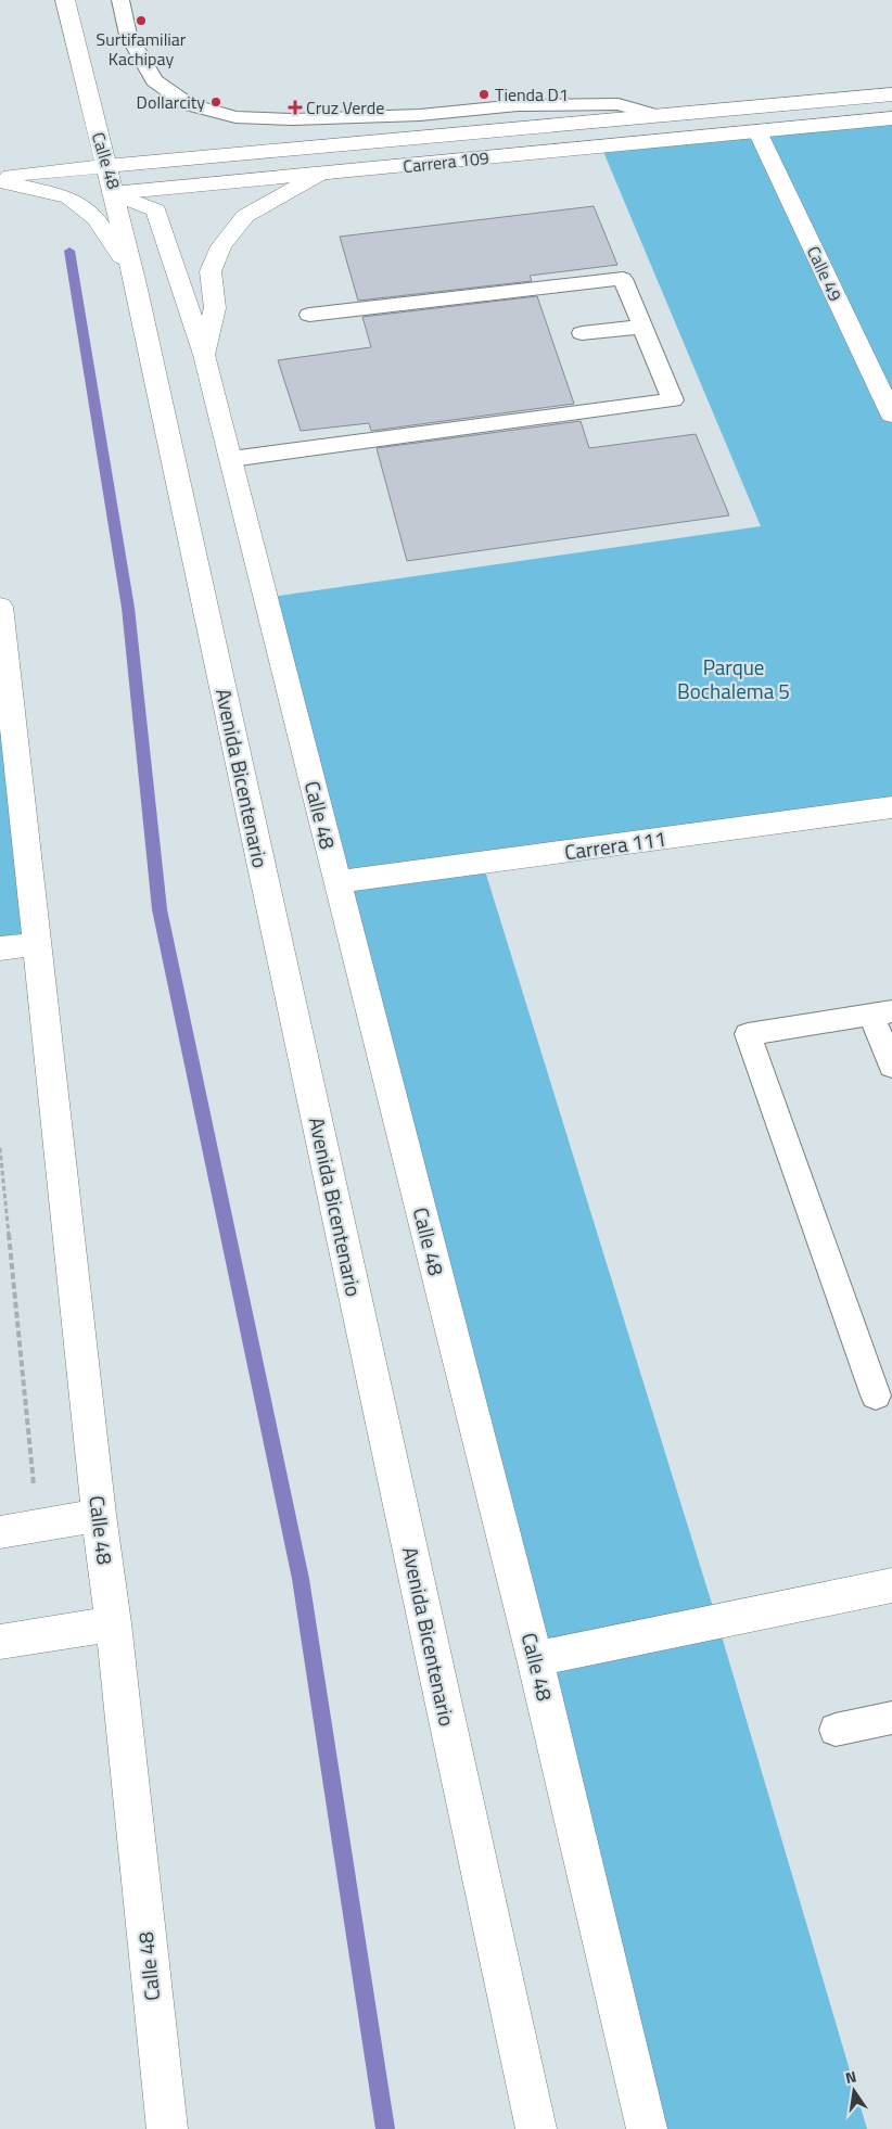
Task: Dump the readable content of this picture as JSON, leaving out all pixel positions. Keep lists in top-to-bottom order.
{
  "streets": {
    "street": [
      "Calle 48",
      "Carrera 109",
      "Calle 49",
      "Avenida Bicentenario",
      "Carrera 111"
    ]
  },
  "crossings": [
    ["Calle 48", "Carrera 109"],
    ["Calle 48", "Avenida Bicentenario"],
    ["Calle 48", "Carrera 111"],
    ["Carrera 109", "Calle 49"],
    ["Carrera 109", "Avenida Bicentenario"]
  ],
  "parks": ["Parque Bochalema 5"],
  "places": {
    "other": ["Surtifamiliar Kachipay", "Tienda D1", "Dollarcity"],
    "health": ["Cruz Verde"]
  },
  "north": "top"
}
